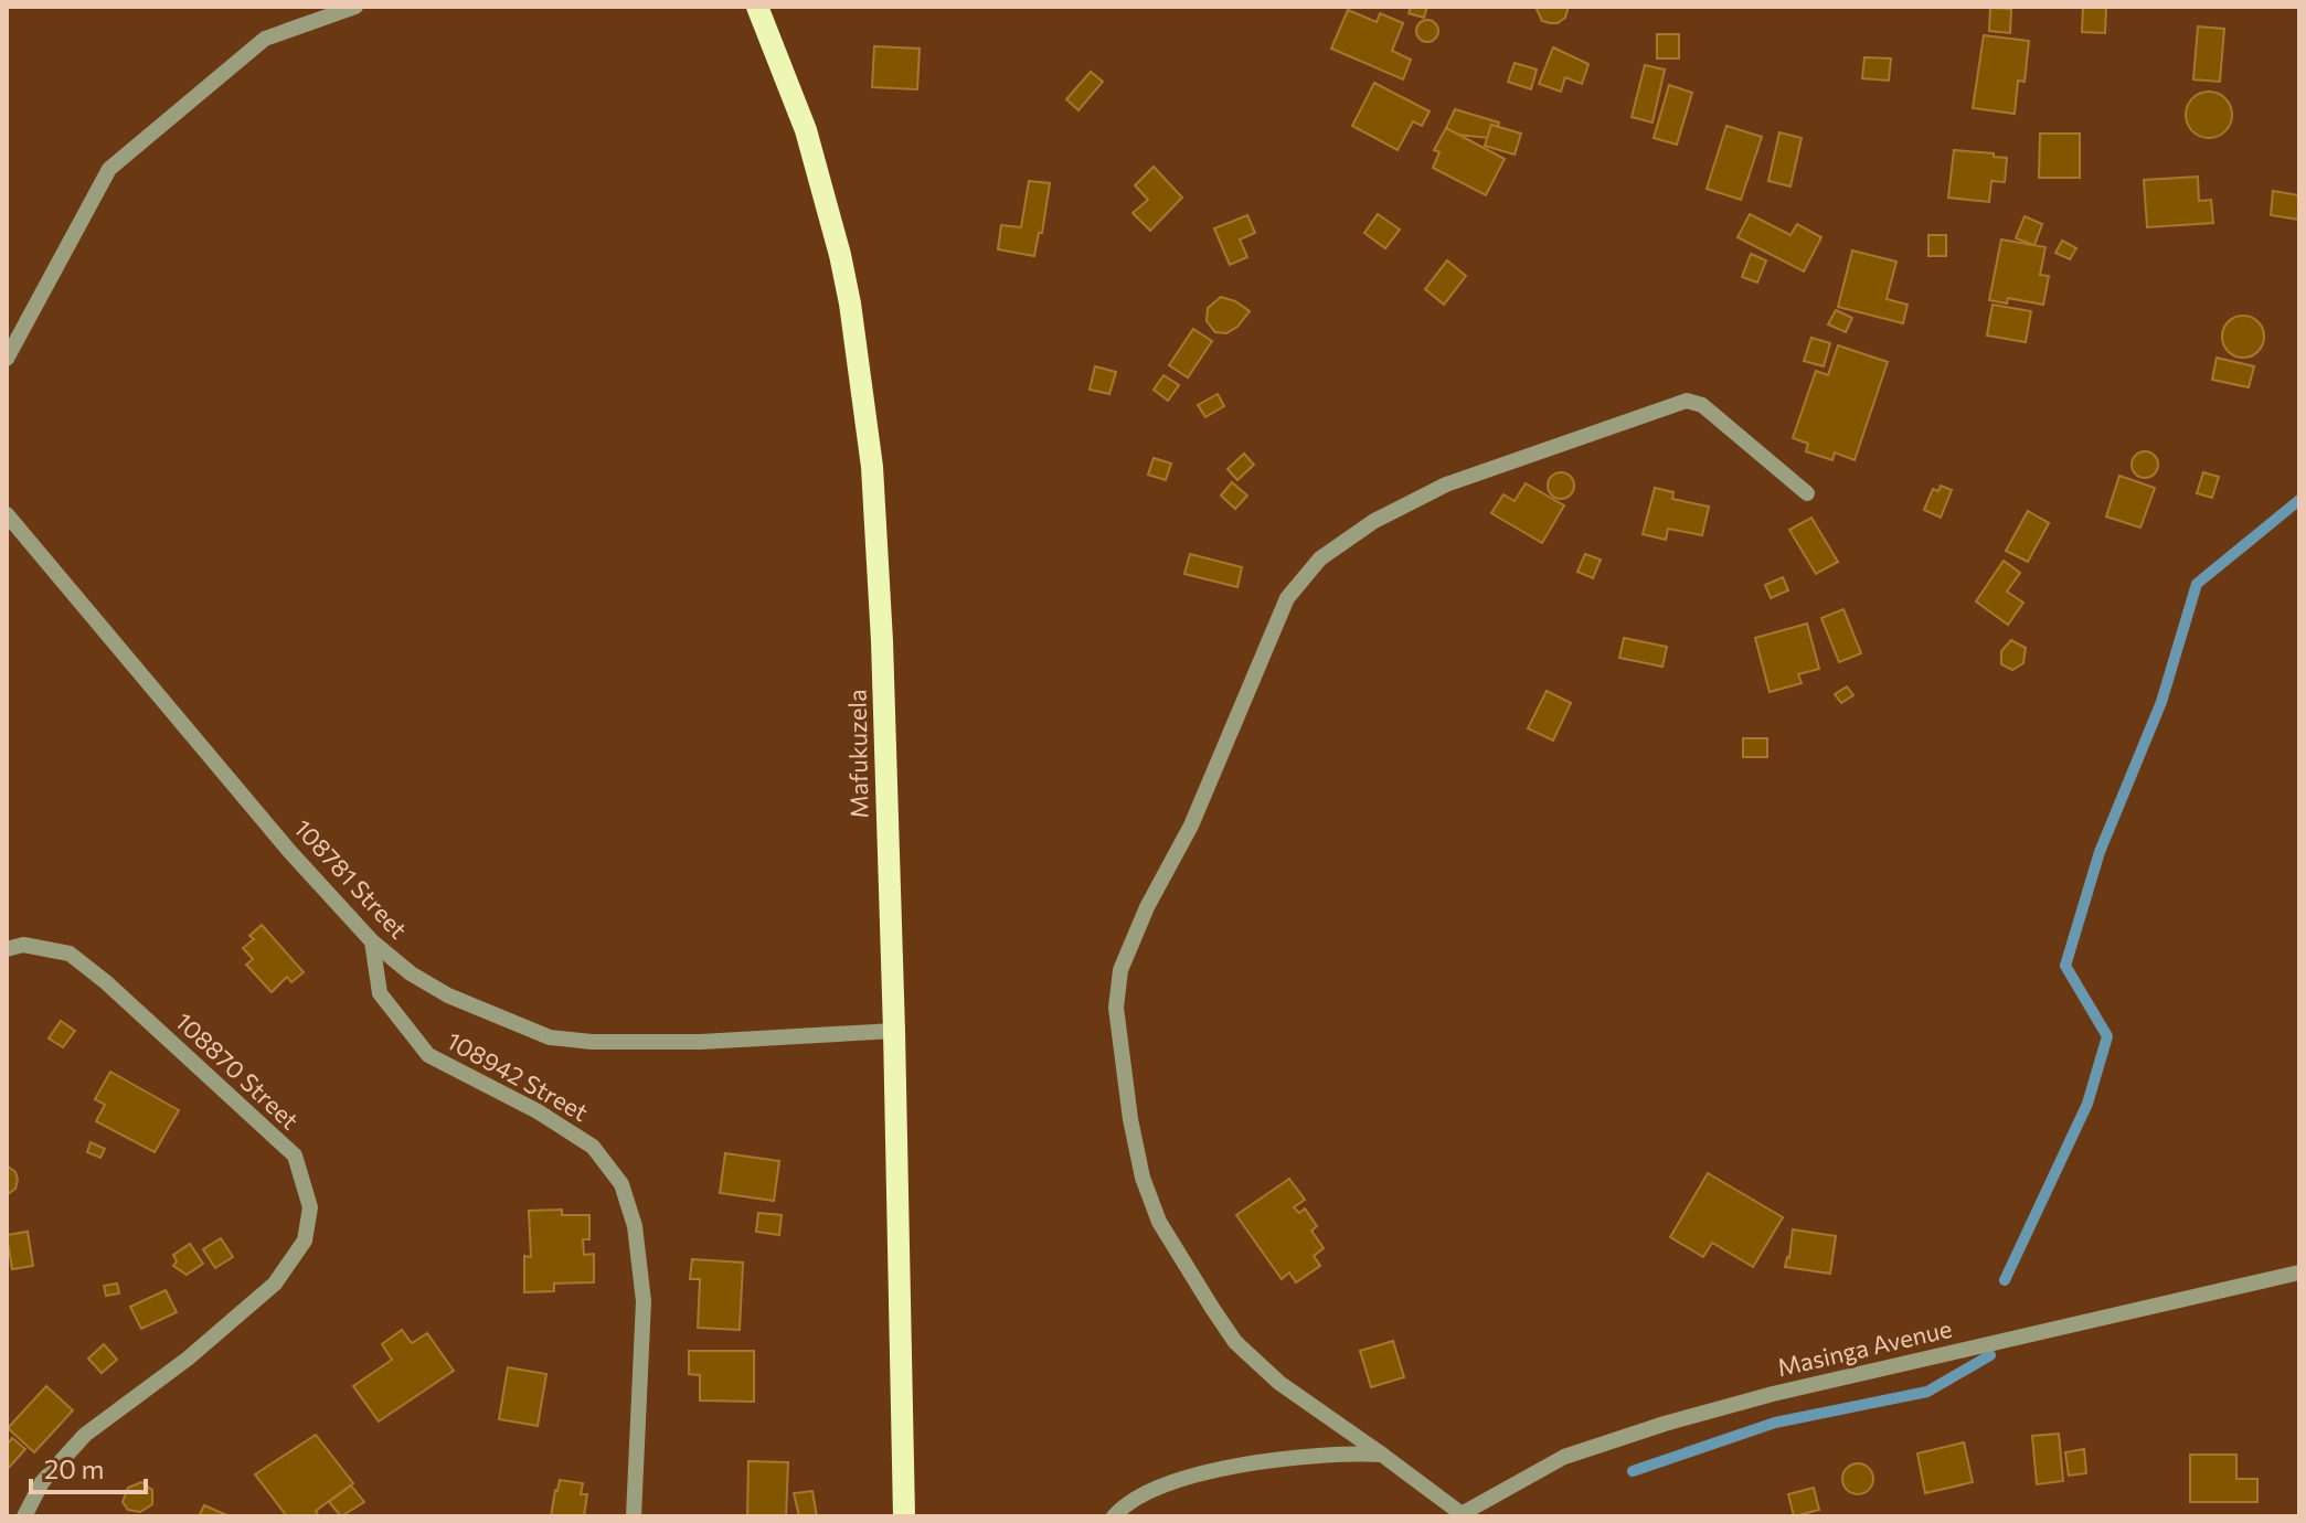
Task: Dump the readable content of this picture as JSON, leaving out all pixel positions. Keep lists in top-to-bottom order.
{
  "streets": {
    "main road": ["Mafukuzela"],
    "street": [
      "108781 Street",
      "108870 Street",
      "108942 Street",
      "Masinga Avenue"
    ]
  },
  "crossings": [
    ["Mafukuzela", "108781 Street"],
    ["108781 Street", "108942 Street"]
  ],
  "scale_bar": "20 m"
}
